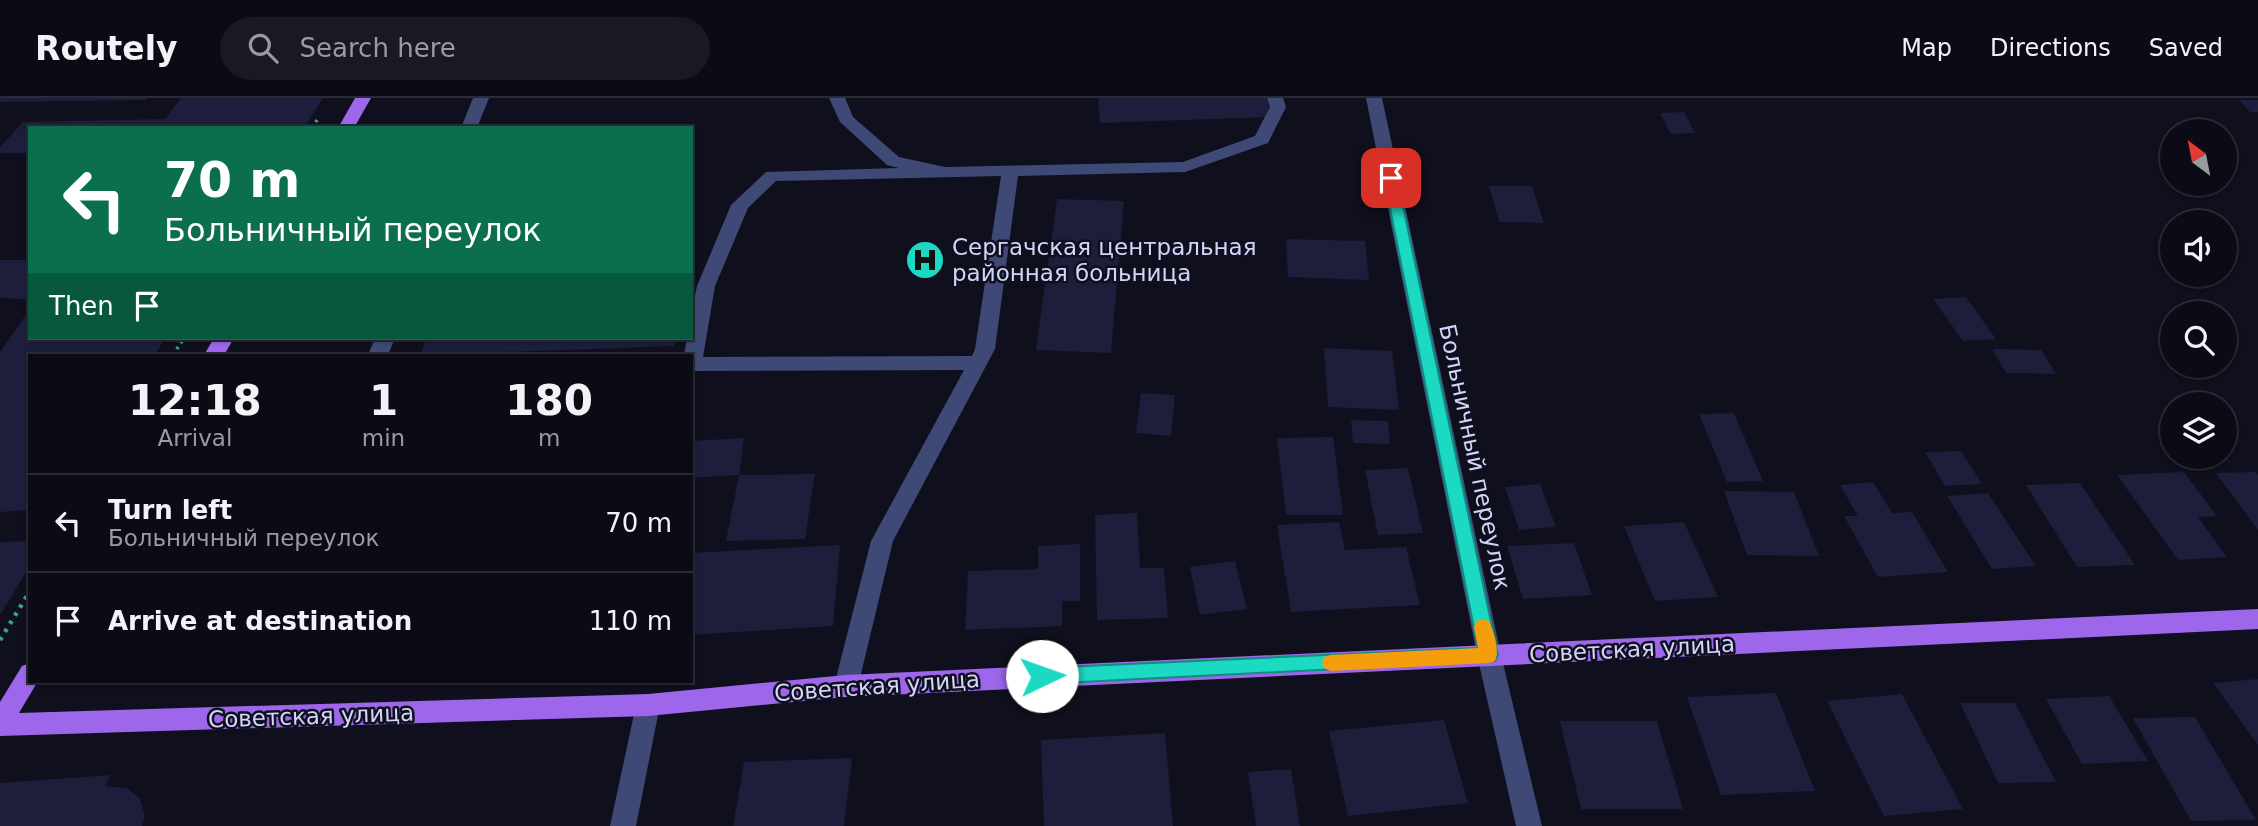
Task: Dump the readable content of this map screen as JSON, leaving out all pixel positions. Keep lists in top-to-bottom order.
{
  "streets": {
    "main road": ["Советская улица"],
    "street": ["Больничный переулок"]
  },
  "crossings": [
    ["Больничный переулок", "Советская улица"]
  ],
  "places": {
    "hospital": ["Сергачская центральная районная больница"]
  },
  "north": "top left",
  "page": {
    "header": "Routely",
    "search": "Search here",
    "nav": ["Map", "Directions", "Saved"],
    "turn": ["70 m", "Больничный переулок"],
    "then": "Then",
    "eta": [
      "12:18",
      "Arrival",
      "1",
      "min",
      "180",
      "m"
    ],
    "list": [
      {
        "name": "Turn left",
        "note": "Больничный переулок",
        "value": "70 m"
      },
      {
        "name": "Arrive at destination",
        "value": "110 m"
      }
    ]
  }
}
